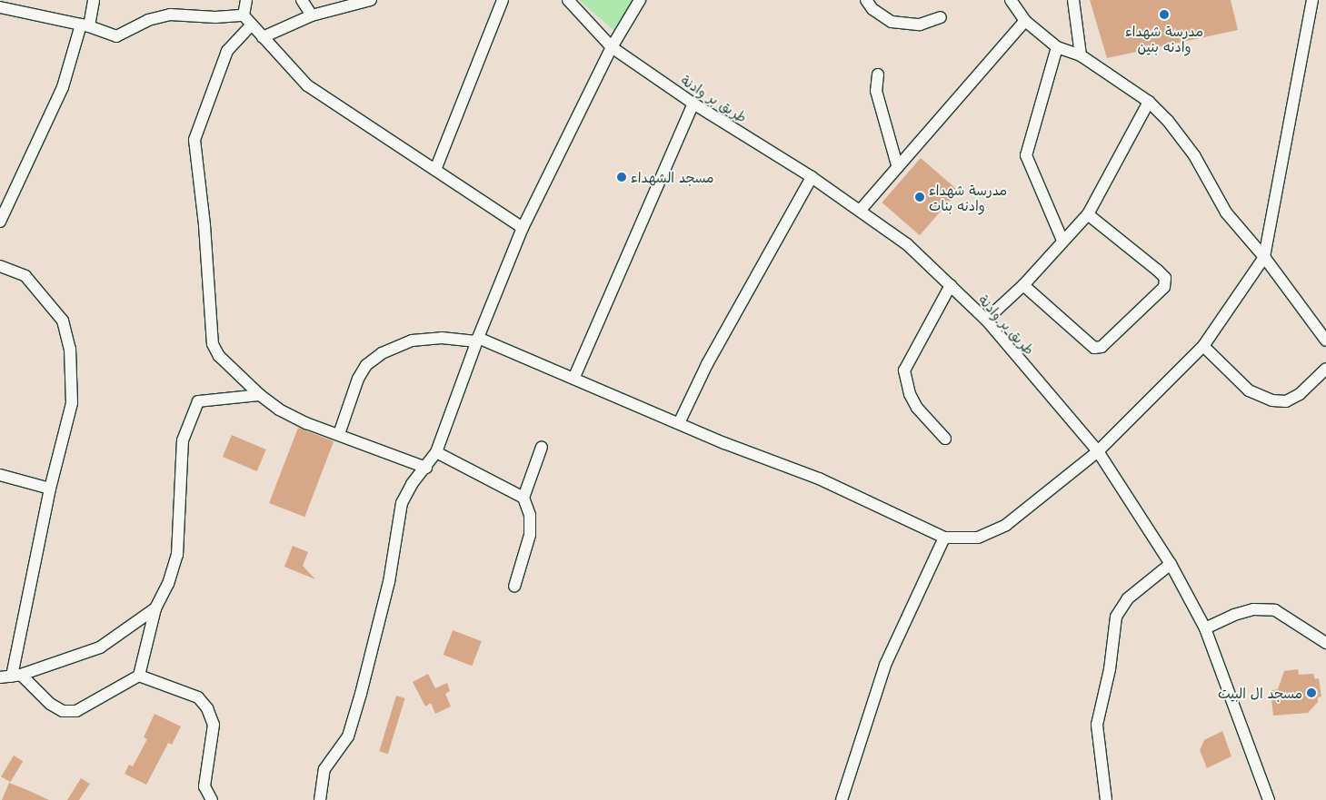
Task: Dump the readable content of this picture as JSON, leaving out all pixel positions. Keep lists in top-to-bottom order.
{
  "streets": {
    "street": ["طريق بر وادنة"]
  },
  "places": [
    "مدرسة شهداء وادنه بنين",
    "مسجد الشهداء",
    "مدرسة شهداء وادنه بنات",
    "مسجد ال البيت"
  ]
}
